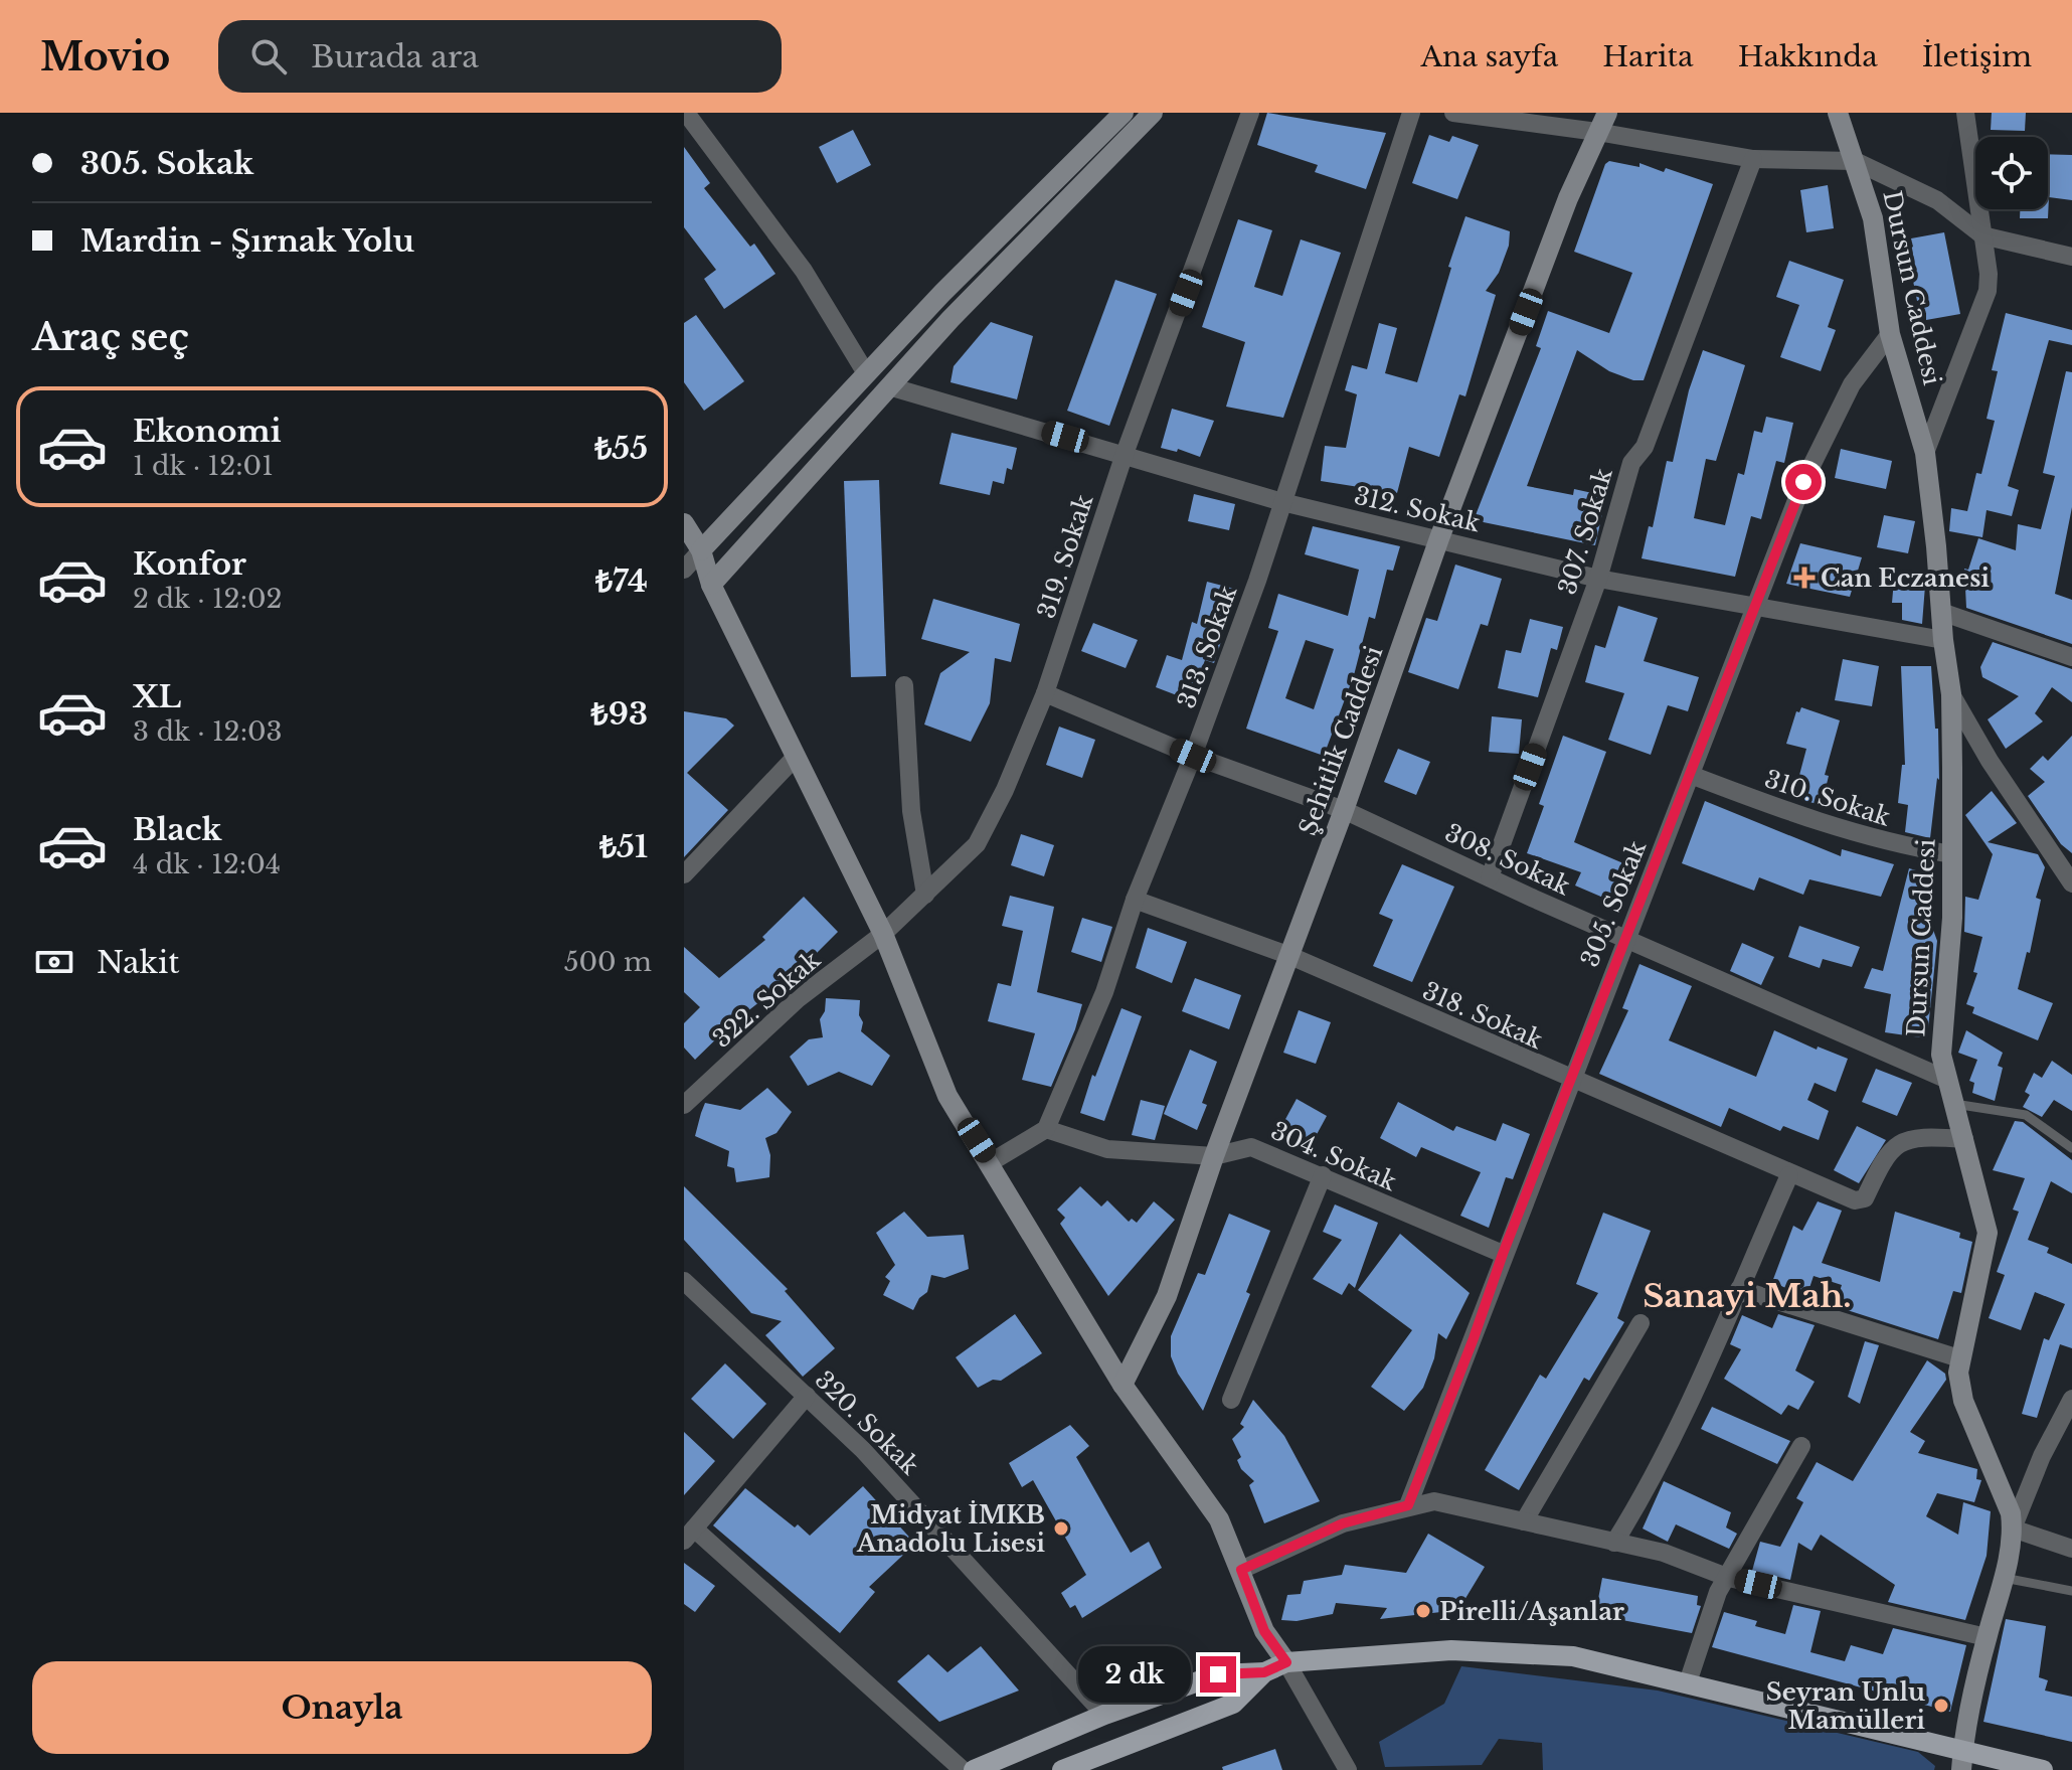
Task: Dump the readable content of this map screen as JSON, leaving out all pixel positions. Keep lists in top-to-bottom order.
{
  "streets": {
    "street": [
      "Dursun Caddesi",
      "312. Sokak",
      "307. Sokak",
      "319. Sokak",
      "313. Sokak",
      "Şehitlik Caddesi",
      "310. Sokak",
      "308. Sokak",
      "305. Sokak",
      "322. Sokak",
      "318. Sokak",
      "304. Sokak",
      "320. Sokak"
    ]
  },
  "crossings": [
    ["Dursun Caddesi", "312. Sokak"],
    ["Dursun Caddesi", "310. Sokak"],
    ["Dursun Caddesi", "308. Sokak"],
    ["Dursun Caddesi", "305. Sokak"],
    ["Dursun Caddesi", "318. Sokak"],
    ["312. Sokak", "307. Sokak"],
    ["312. Sokak", "319. Sokak"],
    ["312. Sokak", "313. Sokak"],
    ["312. Sokak", "Şehitlik Caddesi"],
    ["312. Sokak", "305. Sokak"],
    ["307. Sokak", "308. Sokak"],
    ["319. Sokak", "308. Sokak"],
    ["319. Sokak", "322. Sokak"],
    ["313. Sokak", "308. Sokak"],
    ["313. Sokak", "318. Sokak"],
    ["313. Sokak", "304. Sokak"],
    ["Şehitlik Caddesi", "308. Sokak"],
    ["Şehitlik Caddesi", "318. Sokak"],
    ["Şehitlik Caddesi", "304. Sokak"],
    ["310. Sokak", "305. Sokak"],
    ["308. Sokak", "305. Sokak"],
    ["305. Sokak", "318. Sokak"],
    ["305. Sokak", "304. Sokak"]
  ],
  "districts": ["Sanayi Mah."],
  "places": {
    "health": ["Can Eczanesi"],
    "other": ["Midyat İMKB Anadolu Lisesi", "Pirelli/Aşanlar", "Seyran Unlu Mamülleri"]
  },
  "page": {
    "header": "Movio",
    "search": "Burada ara",
    "nav": [
      "Ana sayfa",
      "Harita",
      "Hakkında",
      "İletişim"
    ],
    "banner": ["305. Sokak", "Mardin - Şırnak Yolu"],
    "heading": "Araç seç",
    "list": [
      {
        "name": "Ekonomi",
        "note": "1 dk · 12:01",
        "value": "₺55"
      },
      {
        "name": "Konfor",
        "note": "2 dk · 12:02",
        "value": "₺74"
      },
      {
        "name": "XL",
        "note": "3 dk · 12:03",
        "value": "₺93"
      },
      {
        "name": "Black",
        "note": "4 dk · 12:04",
        "value": "₺51"
      }
    ],
    "pay": ["Nakit", "500 m"],
    "buttons": "Onayla",
    "bubble": "2 dk"
  }
}
